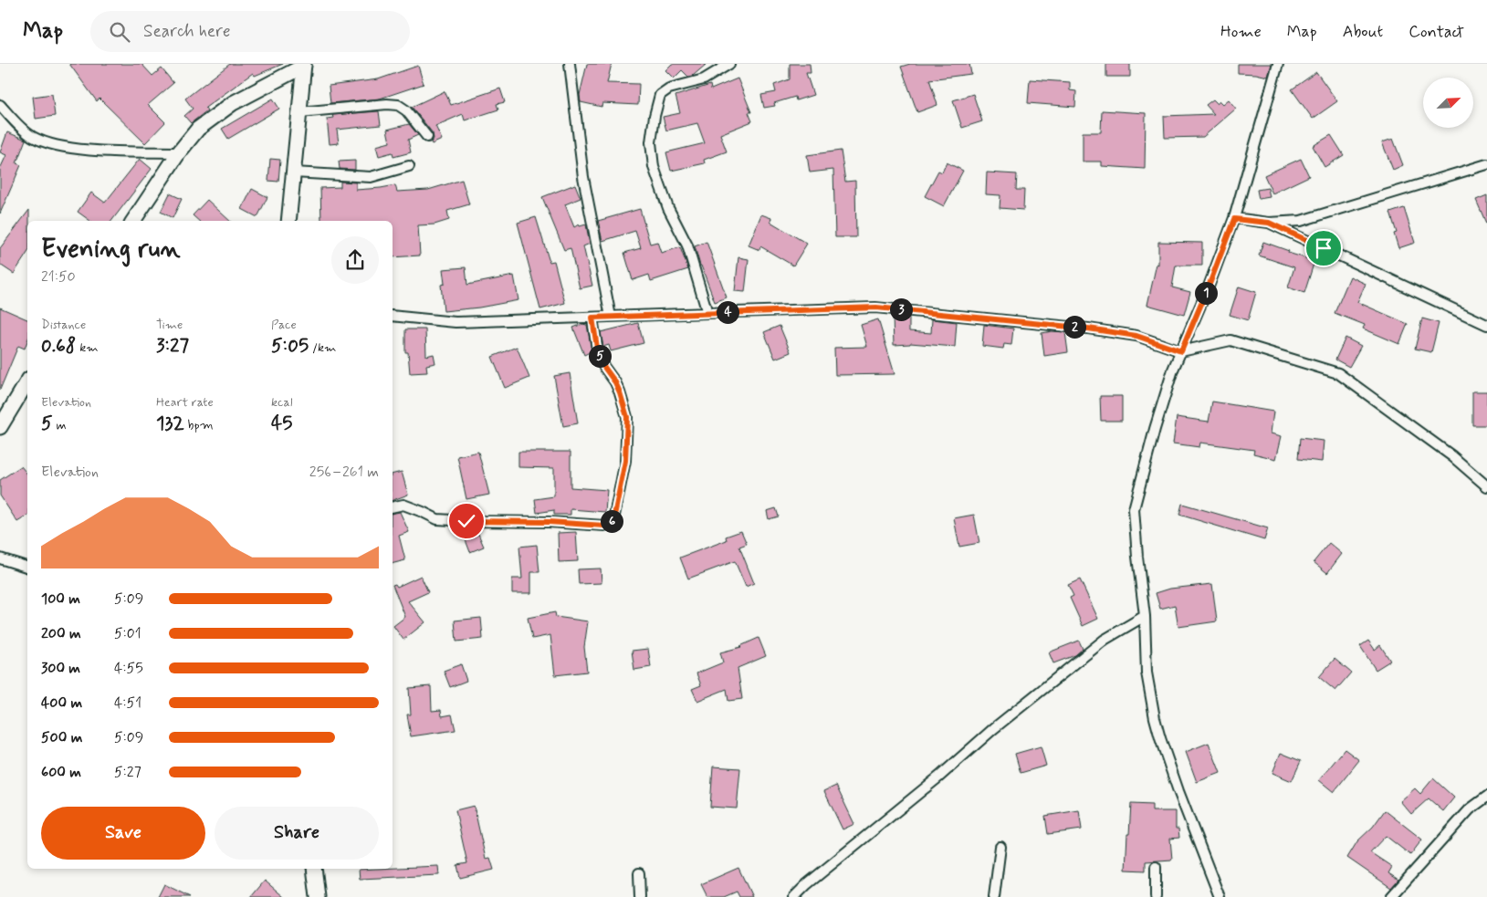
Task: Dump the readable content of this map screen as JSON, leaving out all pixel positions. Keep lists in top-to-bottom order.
{
  "north": "top right",
  "page": {
    "header": "Map",
    "search": "Search here",
    "nav": [
      "Home",
      "Map",
      "About",
      "Contact"
    ],
    "heading": ["Evening run", "21:50"],
    "pins": [
      "1",
      "3",
      "4",
      "2",
      "5",
      "6"
    ],
    "stats": [
      ["Distance", "0.68 km"],
      ["Time", "3:27"],
      ["Pace", "5:05 /km"],
      ["Elevation", "5 m"],
      ["Heart rate", "132 bpm"],
      ["kcal", "45"]
    ],
    "chart": ["Elevation", "256–261 m"],
    "list": [
      {
        "name": "100 m",
        "note": "5:09"
      },
      {
        "name": "200 m",
        "note": "5:01"
      },
      {
        "name": "300 m",
        "note": "4:55"
      },
      {
        "name": "400 m",
        "note": "4:51"
      },
      {
        "name": "500 m",
        "note": "5:09"
      },
      {
        "name": "600 m",
        "note": "5:27"
      }
    ],
    "buttons": ["Save", "Share"]
  }
}
